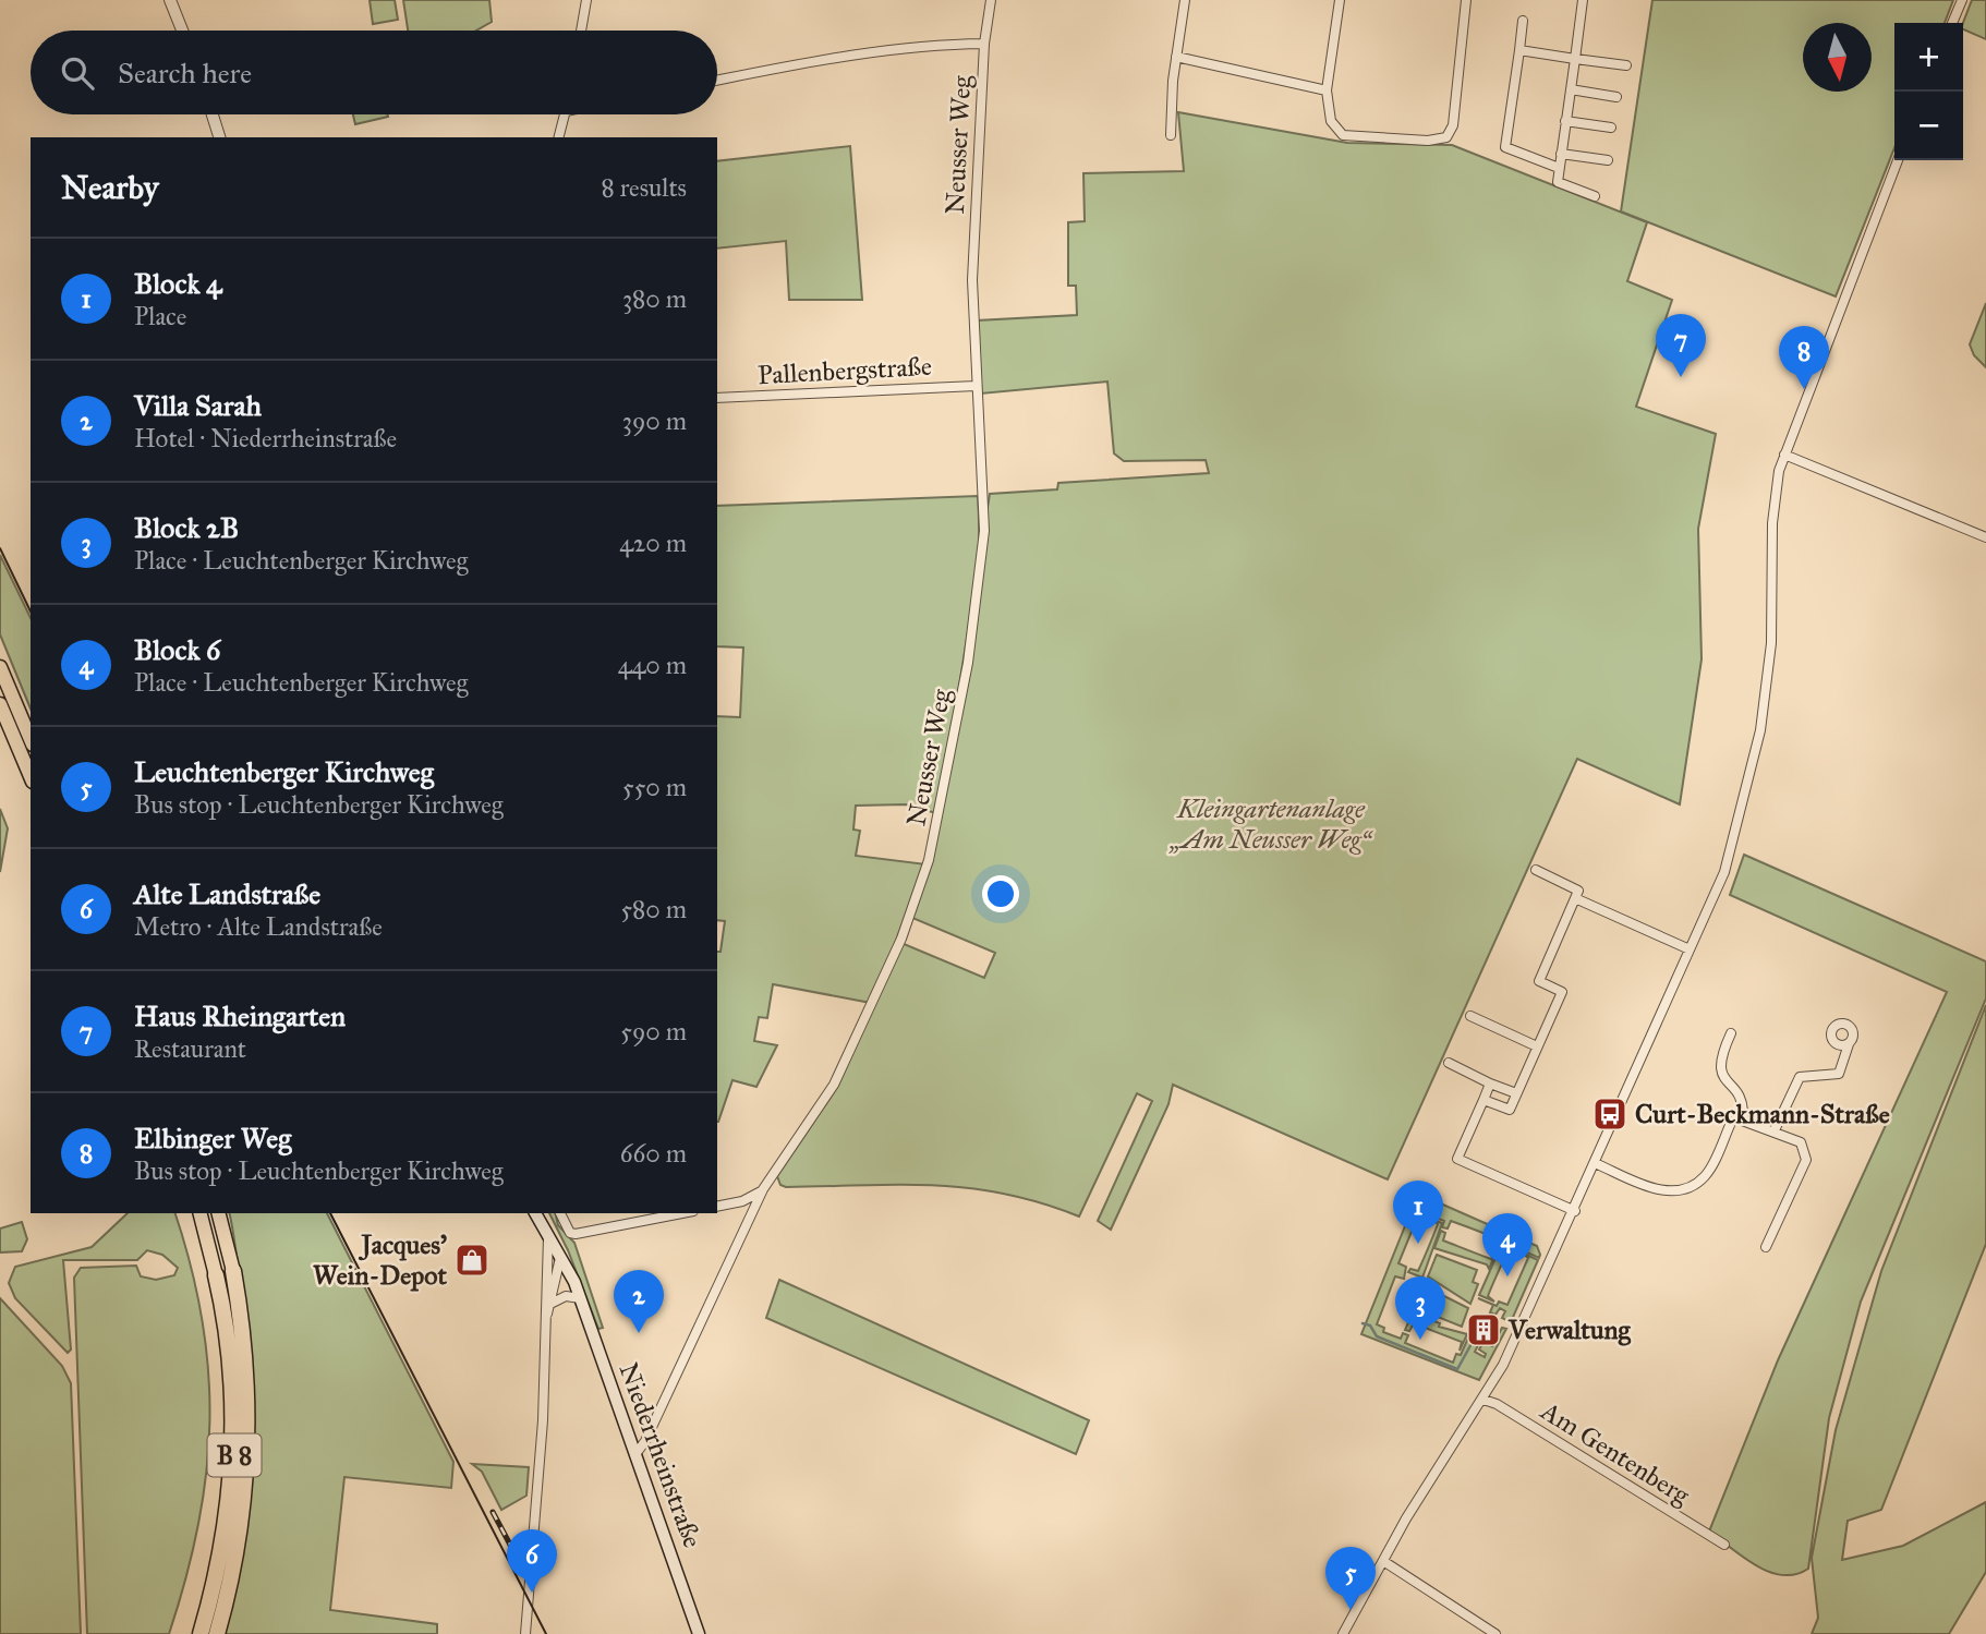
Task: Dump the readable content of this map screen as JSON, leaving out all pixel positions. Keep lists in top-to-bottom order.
{
  "streets": {
    "highway": ["B 8"],
    "main road": ["Niederrheinstraße"],
    "street": ["Neusser Weg", "Pallenbergstraße", "Am Gentenberg"]
  },
  "crossings": [
    ["Neusser Weg", "Pallenbergstraße"],
    ["Neusser Weg", "Niederrheinstraße"]
  ],
  "parks": ["Kleingartenanlage „Am Neusser Weg“"],
  "places": {
    "bus stop": ["Curt-Beckmann-Straße"],
    "shop": ["Jacques’ Wein-Depot"],
    "building": ["Verwaltung"]
  },
  "north": "bottom",
  "page": {
    "map_buttons": ["+", "−"],
    "search": "Search here",
    "heading": ["Nearby", "8 results"],
    "list": [
      {
        "mark": "1",
        "name": "Block 4",
        "note": "Place",
        "value": "380 m"
      },
      {
        "mark": "2",
        "name": "Villa Sarah",
        "note": "Hotel · Niederrheinstraße",
        "value": "390 m"
      },
      {
        "mark": "3",
        "name": "Block 2B",
        "note": "Place · Leuchtenberger Kirchweg",
        "value": "420 m"
      },
      {
        "mark": "4",
        "name": "Block 6",
        "note": "Place · Leuchtenberger Kirchweg",
        "value": "440 m"
      },
      {
        "mark": "5",
        "name": "Leuchtenberger Kirchweg",
        "note": "Bus stop · Leuchtenberger Kirchweg",
        "value": "550 m"
      },
      {
        "mark": "6",
        "name": "Alte Landstraße",
        "note": "Metro · Alte Landstraße",
        "value": "580 m"
      },
      {
        "mark": "7",
        "name": "Haus Rheingarten",
        "note": "Restaurant",
        "value": "590 m"
      },
      {
        "mark": "8",
        "name": "Elbinger Weg",
        "note": "Bus stop · Leuchtenberger Kirchweg",
        "value": "660 m"
      }
    ],
    "pins": [
      "7",
      "8",
      "1",
      "4",
      "2",
      "3",
      "6",
      "5"
    ]
  }
}
